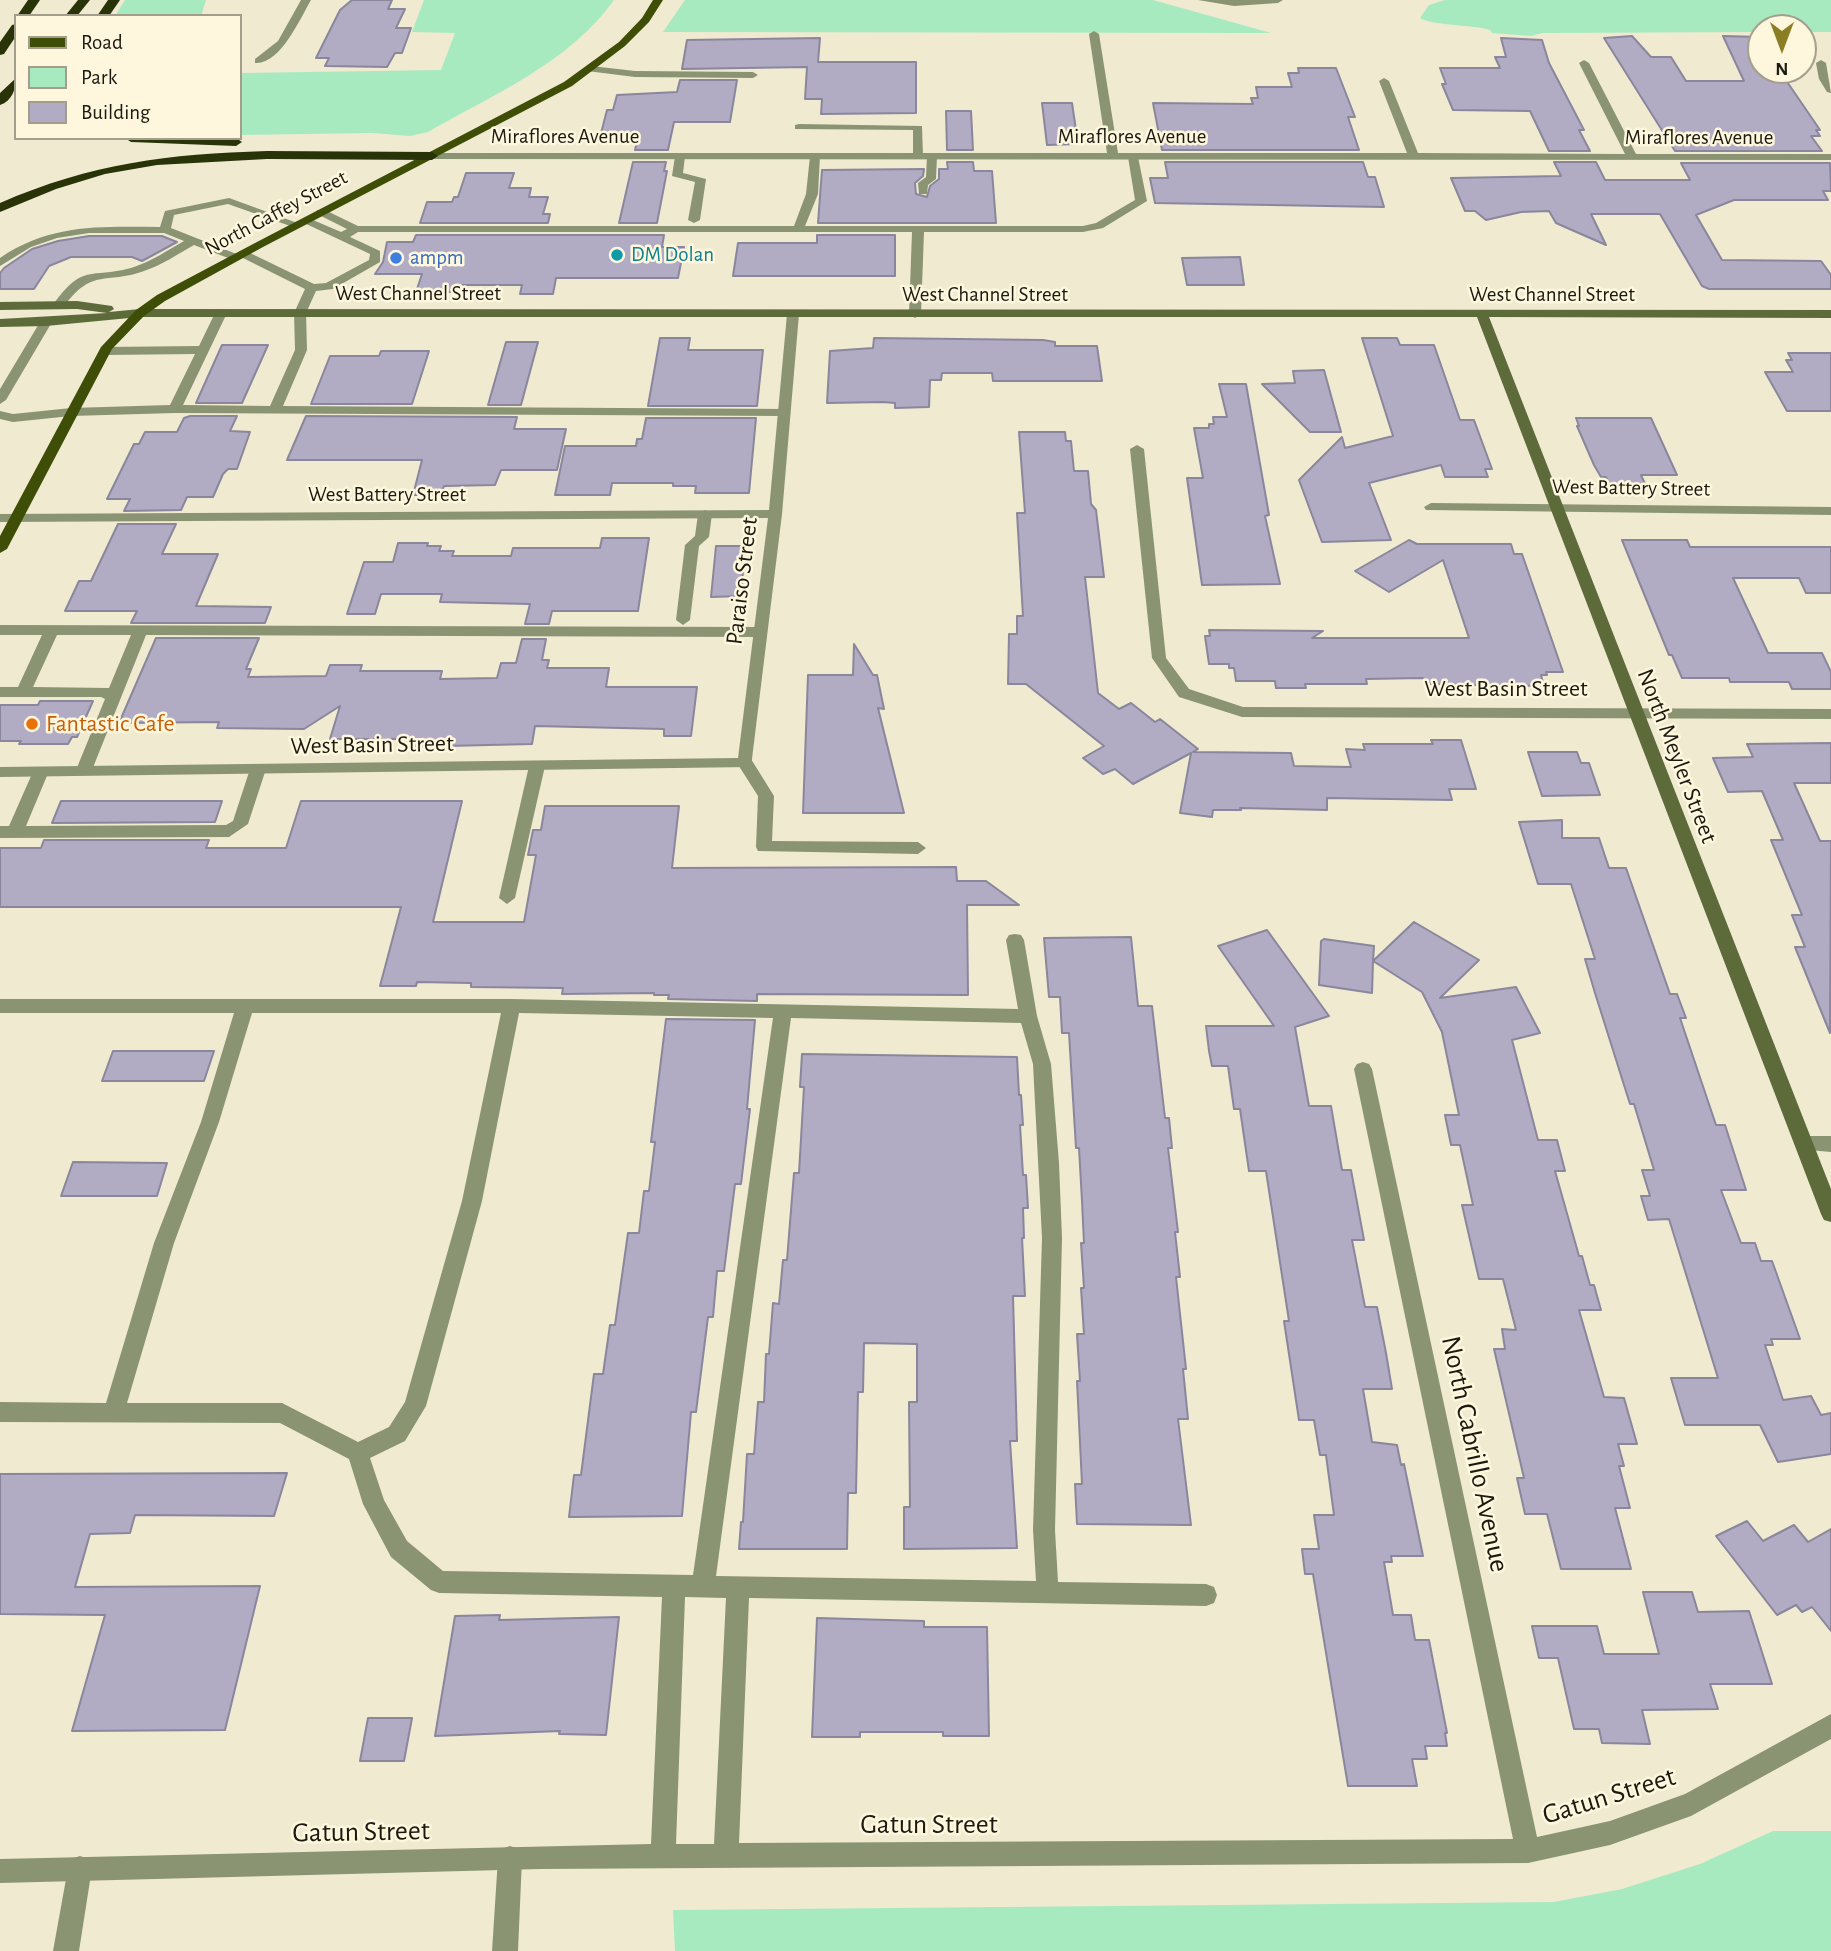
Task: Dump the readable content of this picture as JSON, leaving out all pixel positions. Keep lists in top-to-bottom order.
{
  "streets": {
    "main road": ["North Gaffey Street"],
    "street": [
      "Miraflores Avenue",
      "West Channel Street",
      "West Battery Street",
      "Paraiso Street",
      "West Basin Street",
      "North Meyler Street",
      "North Cabrillo Avenue",
      "Gatun Street"
    ]
  },
  "crossings": [
    ["Miraflores Avenue", "North Gaffey Street"],
    ["North Gaffey Street", "West Channel Street"],
    ["North Gaffey Street", "West Battery Street"],
    ["West Channel Street", "Paraiso Street"],
    ["West Channel Street", "North Meyler Street"],
    ["West Battery Street", "Paraiso Street"],
    ["West Battery Street", "North Meyler Street"],
    ["Paraiso Street", "West Basin Street"],
    ["West Basin Street", "North Meyler Street"],
    ["North Cabrillo Avenue", "Gatun Street"]
  ],
  "places": ["DM Dolan", "ampm", "Fantastic Cafe"],
  "legend": ["Road", "Park", "Building"],
  "north": "bottom"
}
